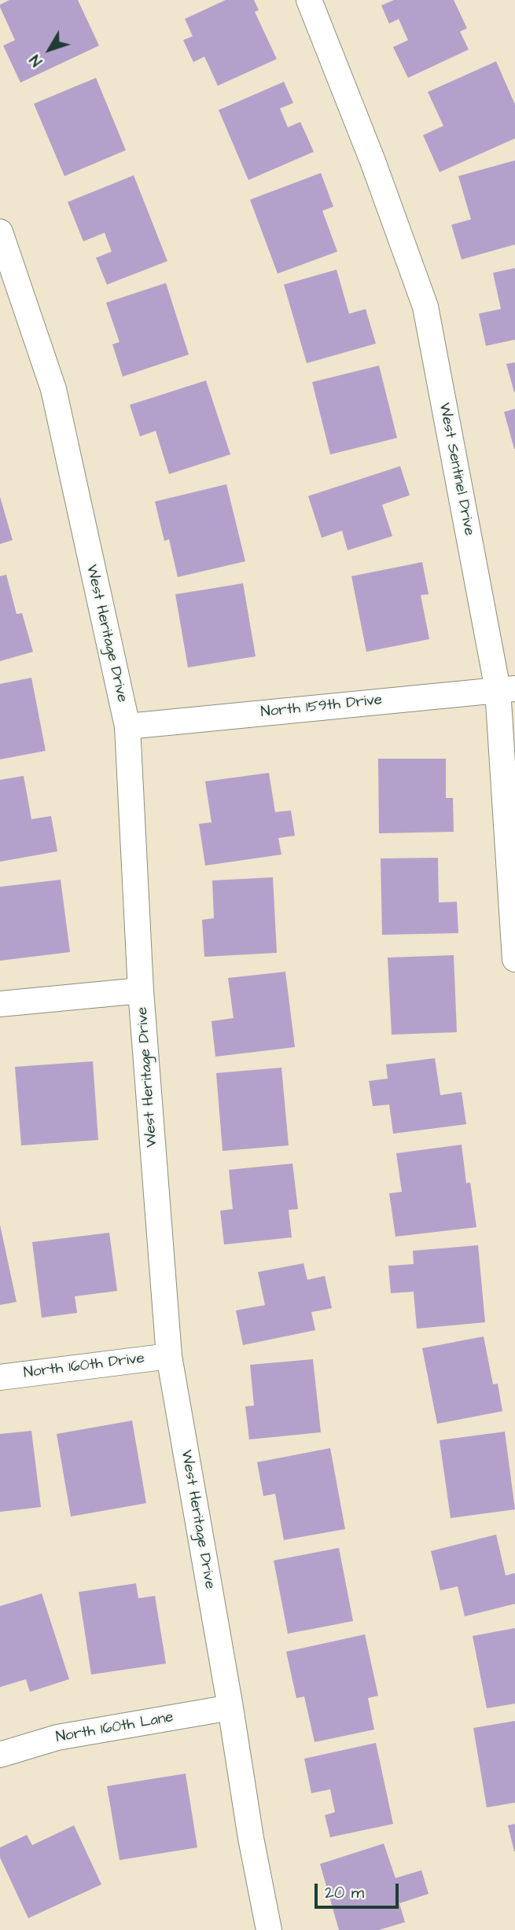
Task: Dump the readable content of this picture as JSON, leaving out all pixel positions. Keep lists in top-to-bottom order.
{
  "streets": {
    "street": [
      "West Sentinel Drive",
      "West Heritage Drive",
      "North 159th Drive",
      "North 160th Drive",
      "North 160th Lane"
    ]
  },
  "crossings": [
    ["West Sentinel Drive", "North 159th Drive"],
    ["West Heritage Drive", "North 159th Drive"],
    ["West Heritage Drive", "North 160th Drive"],
    ["West Heritage Drive", "North 160th Lane"]
  ],
  "scale_bar": "20 m",
  "north": "bottom left"
}
